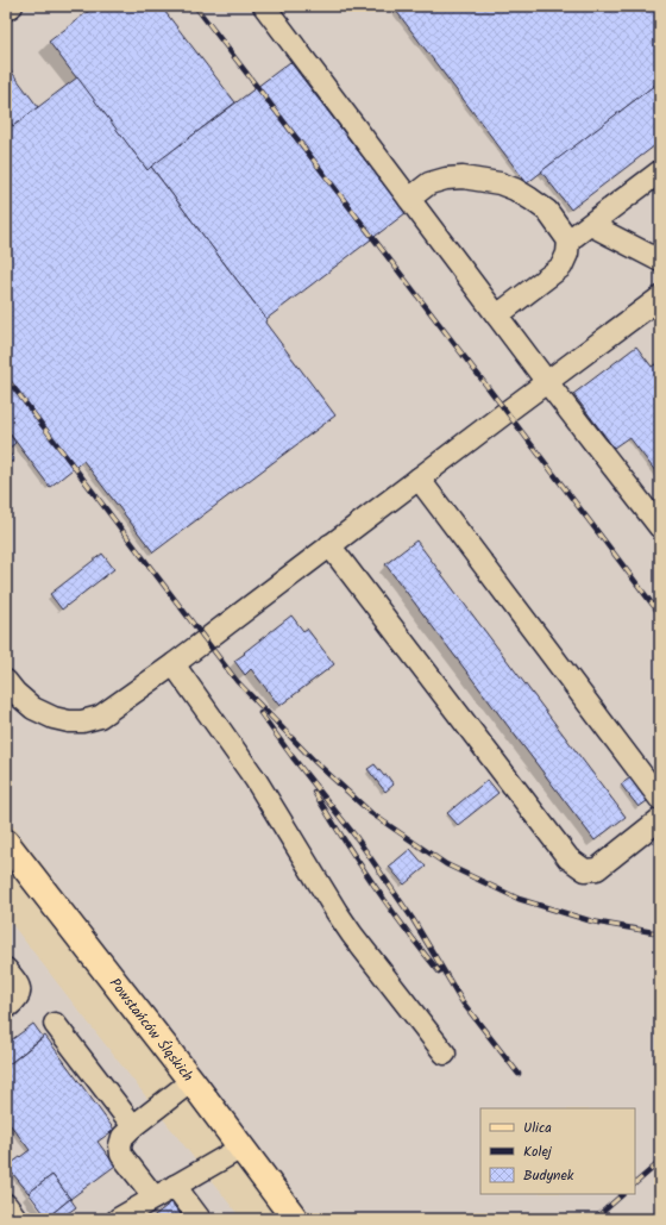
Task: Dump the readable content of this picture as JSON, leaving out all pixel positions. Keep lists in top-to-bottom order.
{
  "streets": {
    "main road": ["Powstańców Śląskich"]
  },
  "legend": ["Ulica", "Kolej", "Budynek"]
}
